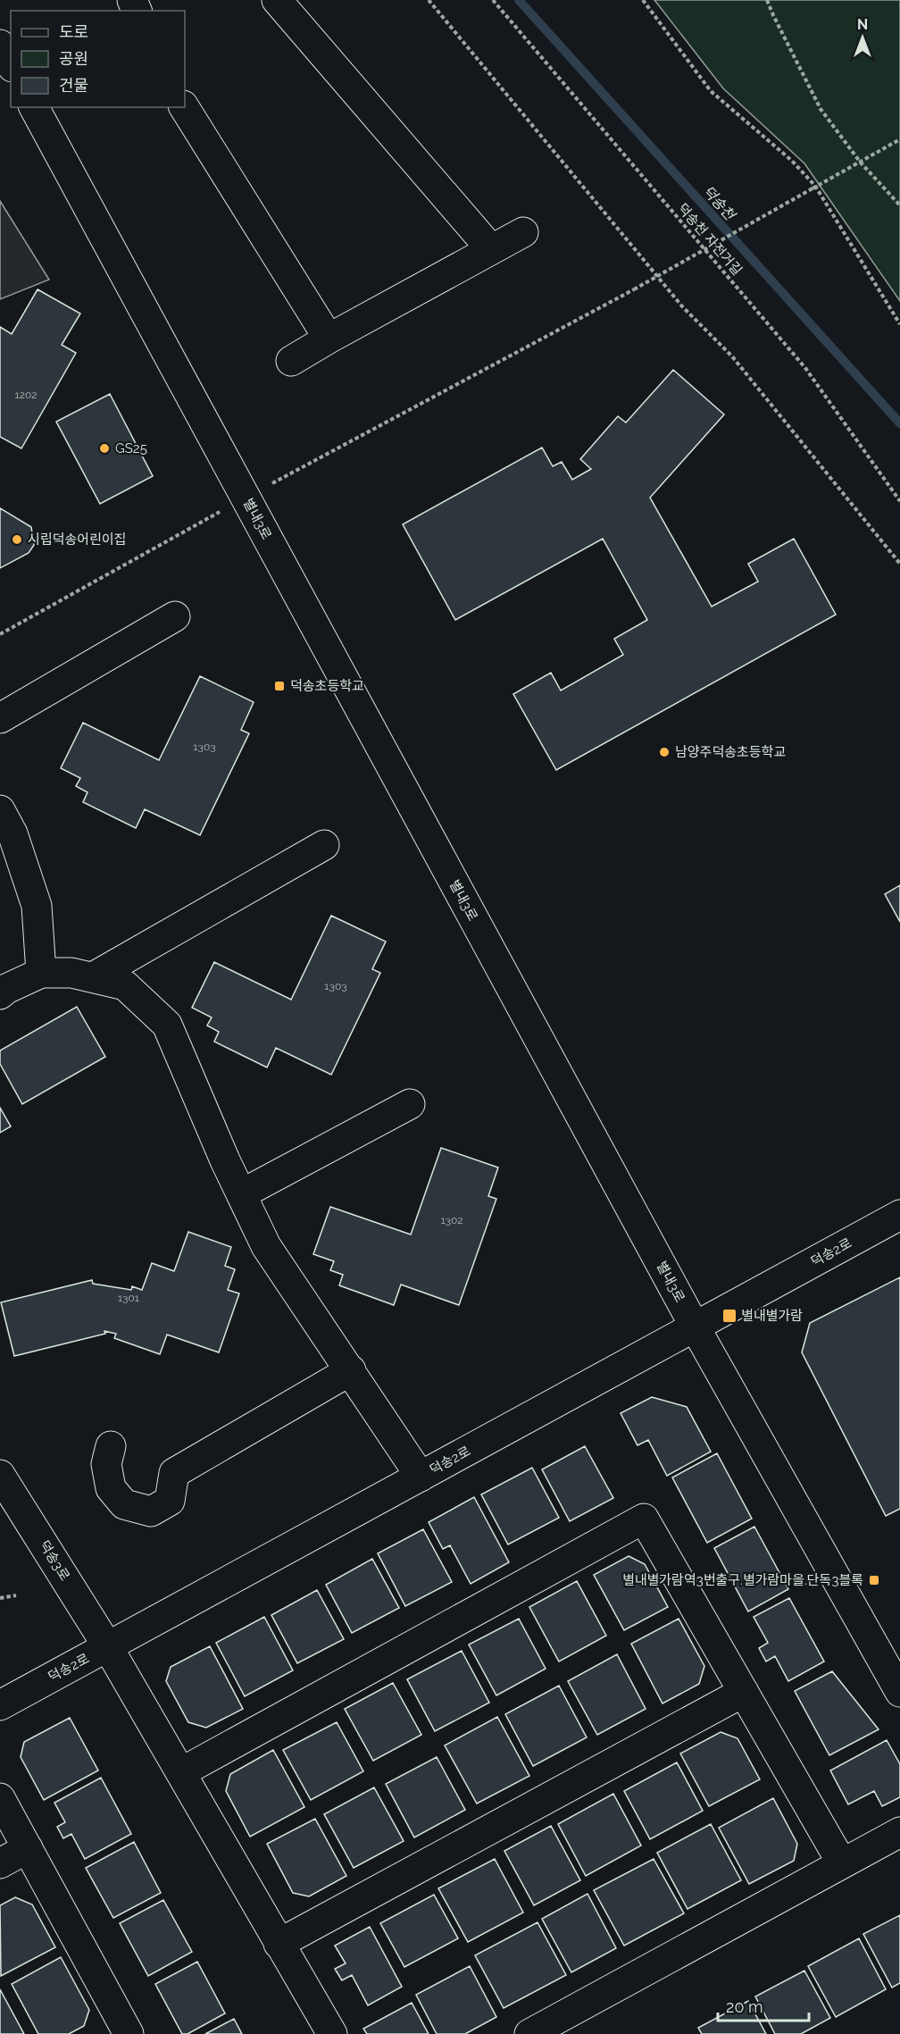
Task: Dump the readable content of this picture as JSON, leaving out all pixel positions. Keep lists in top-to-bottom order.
{
  "streets": {
    "street": ["별내3로", "덕송2로", "덕송3로"],
    "path": ["덕송천 자전거길"]
  },
  "crossings": [
    ["별내3로", "덕송2로"],
    ["덕송2로", "덕송3로"]
  ],
  "water": ["덕송천"],
  "places": {
    "other": ["GS25", "시립덕송어린이집", "남양주덕송초등학교"],
    "transit": ["덕송초등학교", "별내별가람", "별내별가람역3번출구.별가람마을.단독3블록"]
  },
  "house_numbers": [
    "1202",
    "1303",
    "1303",
    "1302",
    "1301"
  ],
  "legend": ["도로", "공원", "건물"],
  "scale_bar": "20 m",
  "north": "top"
}
